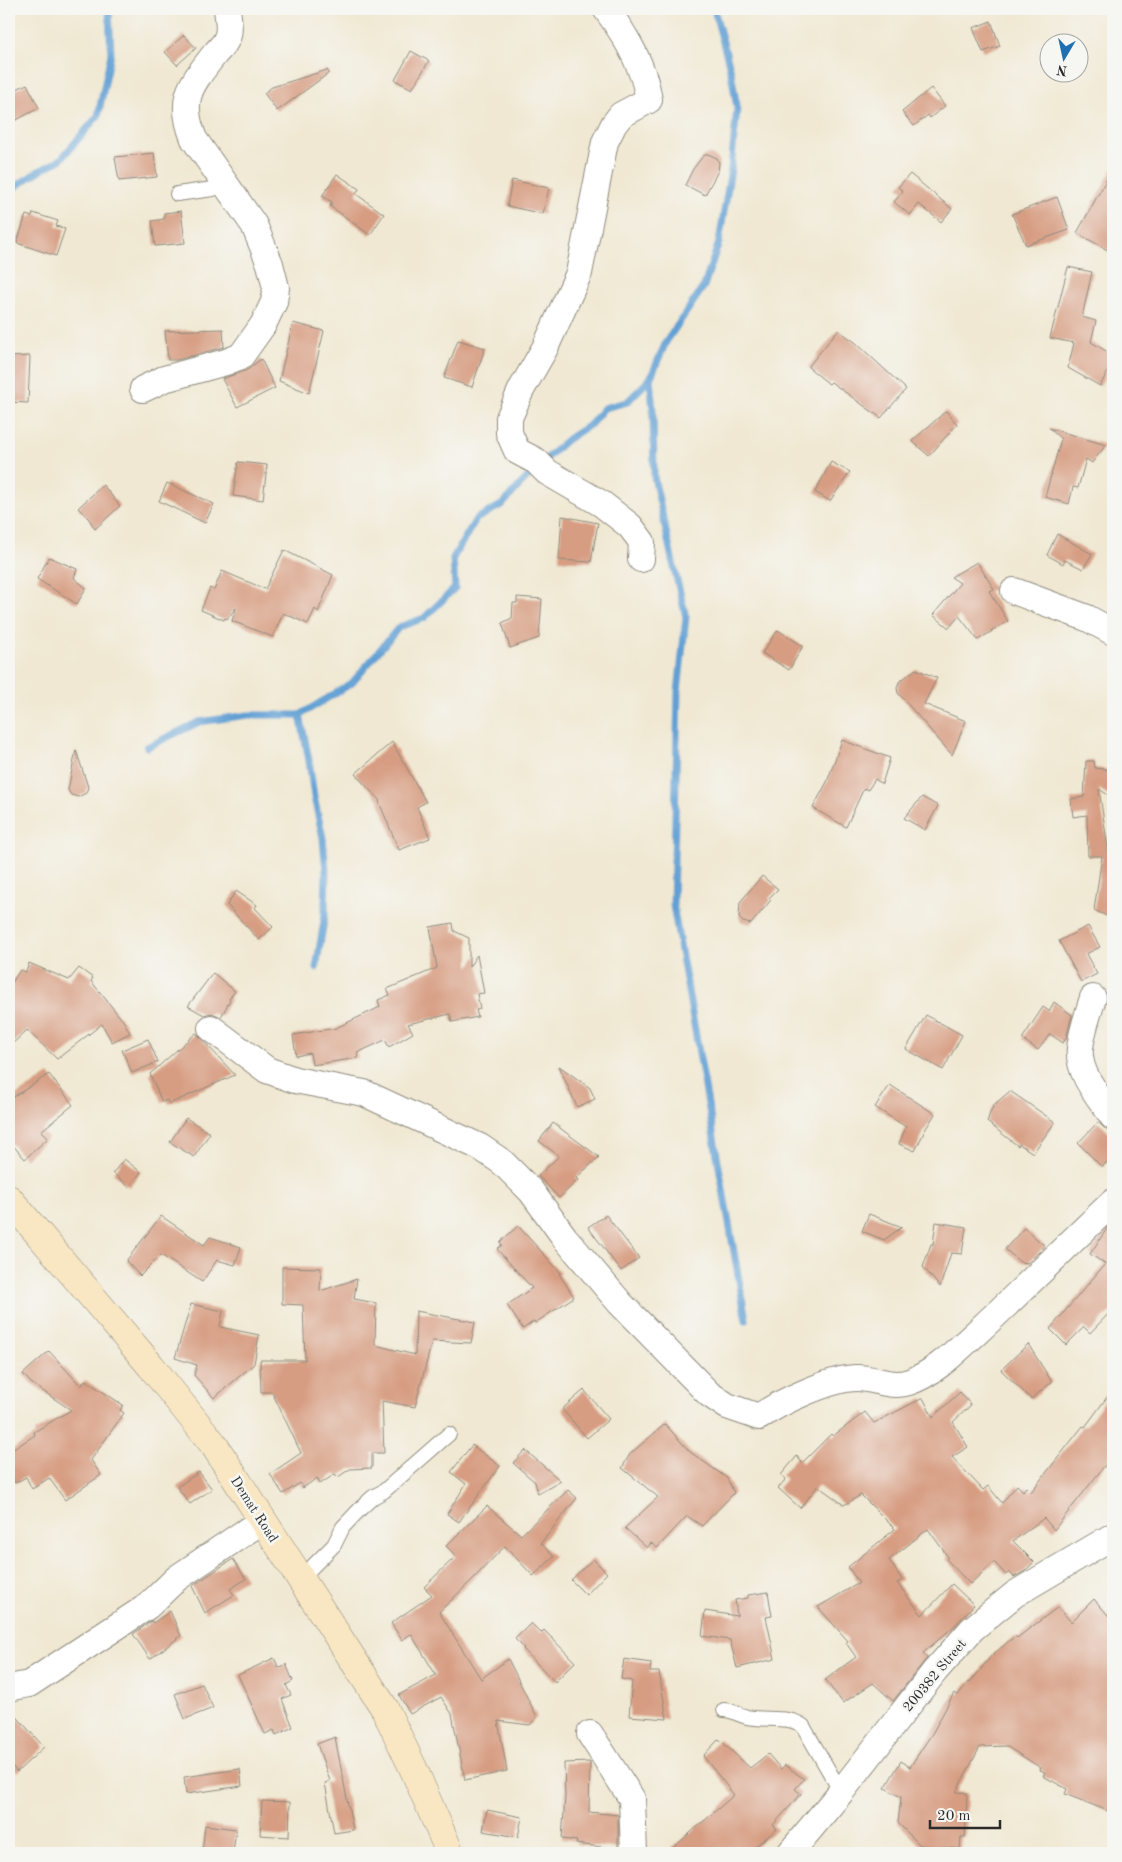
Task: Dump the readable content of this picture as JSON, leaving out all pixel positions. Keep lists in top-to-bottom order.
{
  "streets": {
    "street": ["Demat Road", "200382 Street"]
  },
  "scale_bar": "20 m",
  "north": "bottom"
}
